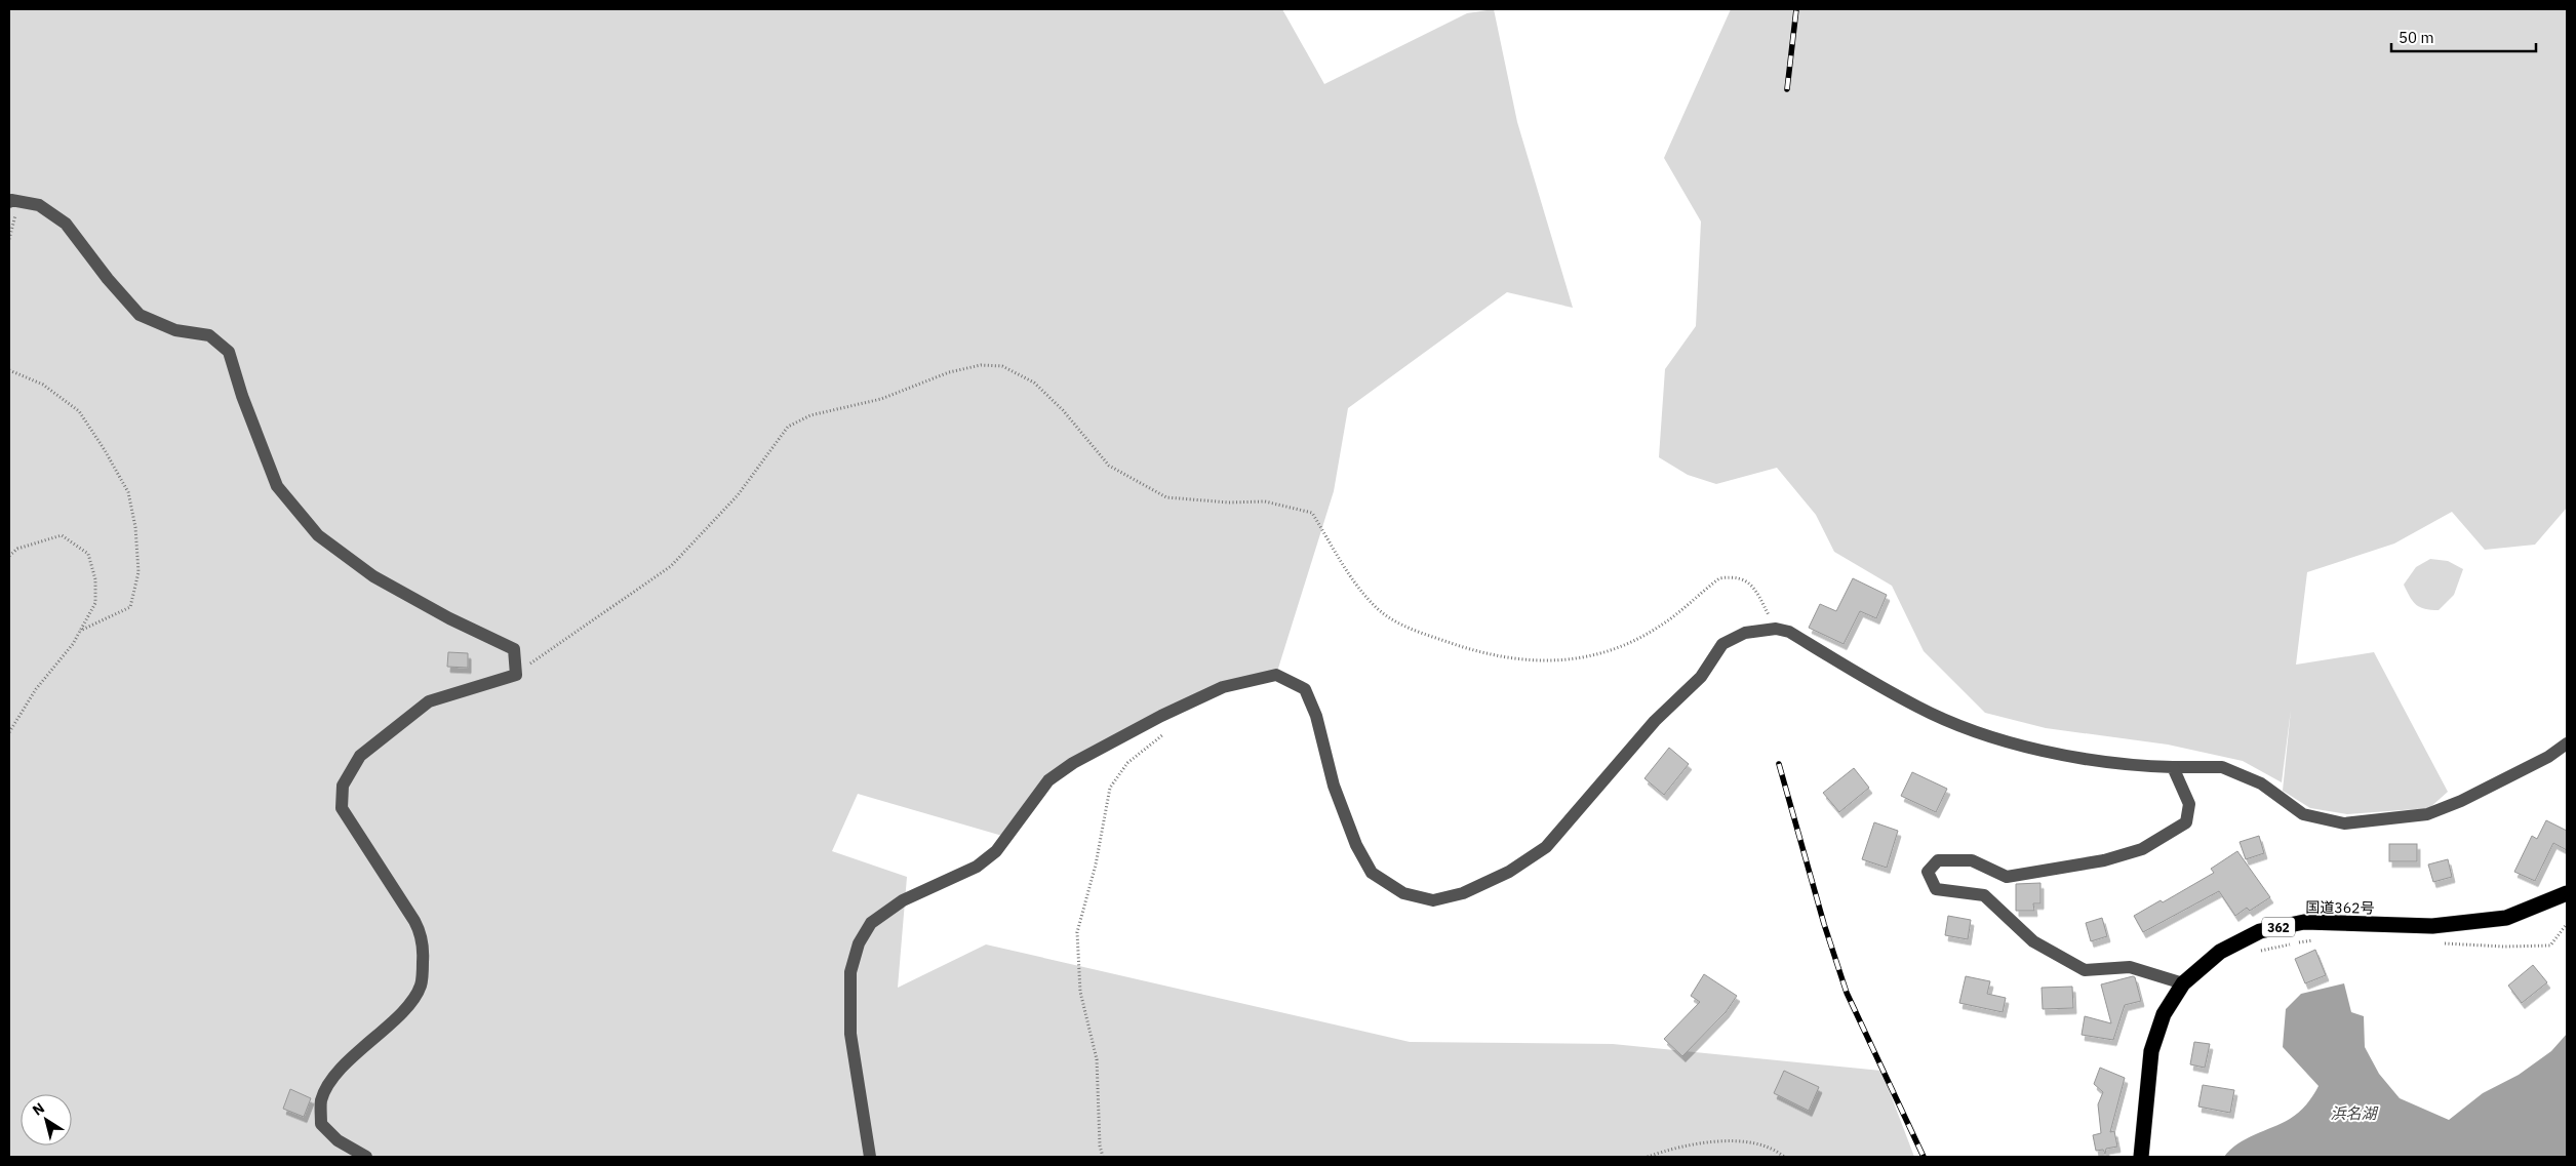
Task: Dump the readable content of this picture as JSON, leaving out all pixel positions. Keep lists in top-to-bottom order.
{
  "streets": {
    "highway": ["国道362号", "362"]
  },
  "water": ["浜名湖"],
  "scale_bar": "50 m",
  "north": "top left"
}
